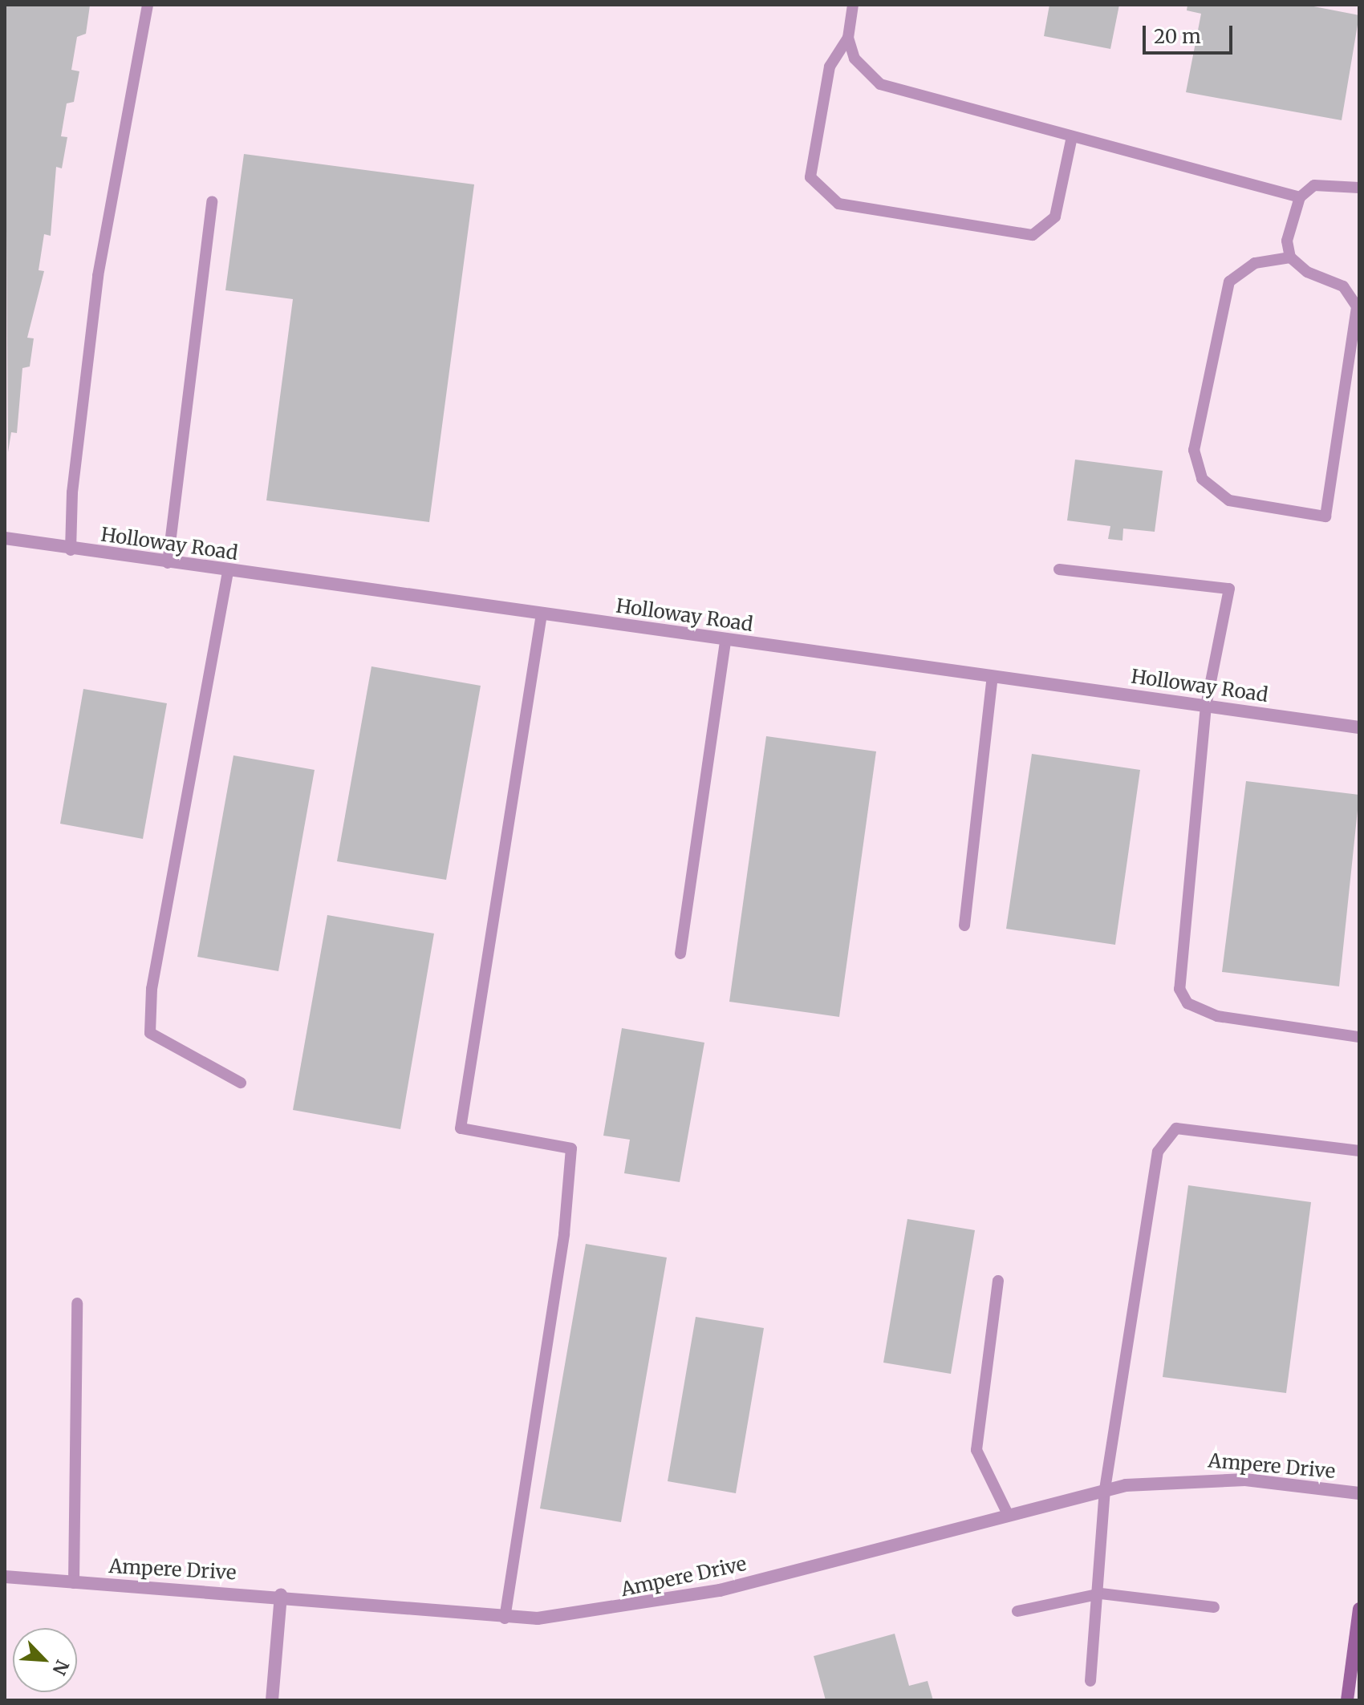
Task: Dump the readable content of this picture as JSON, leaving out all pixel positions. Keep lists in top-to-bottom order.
{
  "streets": {
    "street": ["Holloway Road", "Ampere Drive"]
  },
  "scale_bar": "20 m",
  "north": "bottom right"
}
